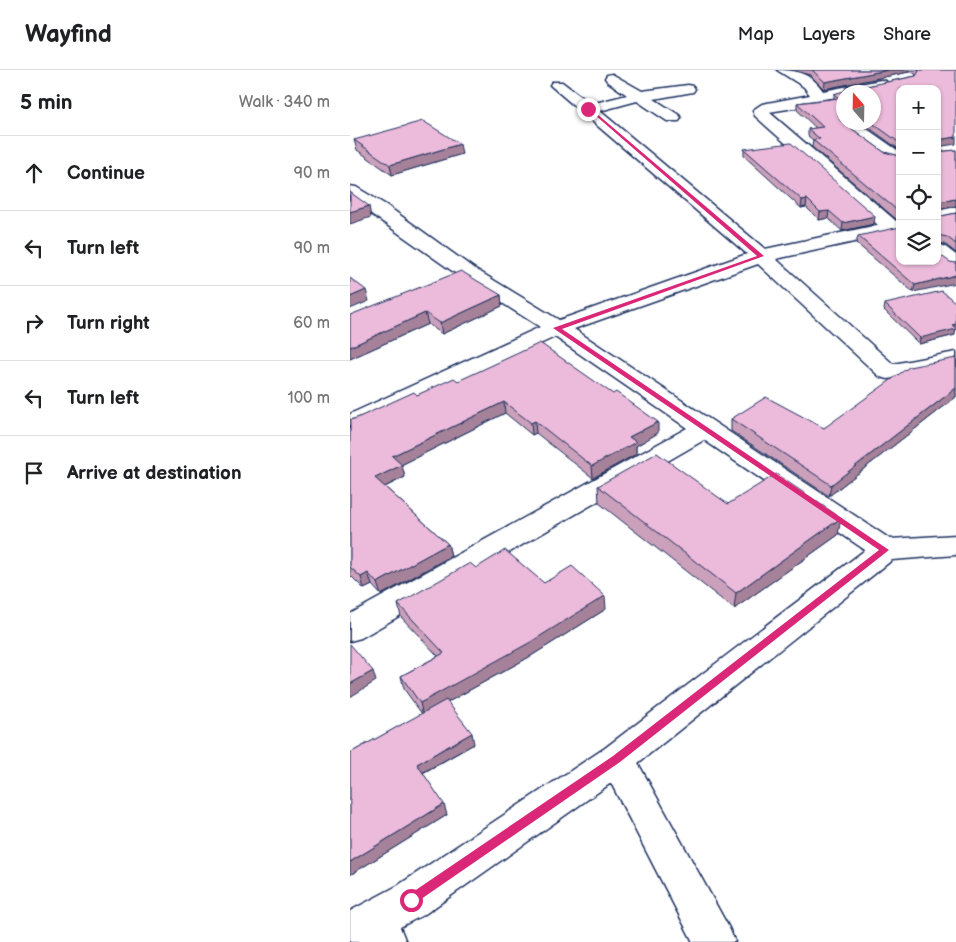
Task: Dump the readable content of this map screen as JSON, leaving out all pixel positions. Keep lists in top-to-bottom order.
{
  "north": "top",
  "page": {
    "header": "Wayfind",
    "nav": ["Map", "Layers", "Share"],
    "heading": ["5 min", "Walk · 340 m"],
    "map_buttons": ["+", "−"],
    "list": [
      ["Continue", "90 m"],
      ["Turn left", "90 m"],
      ["Turn right", "60 m"],
      ["Turn left", "100 m"],
      "Arrive at destination"
    ]
  }
}
